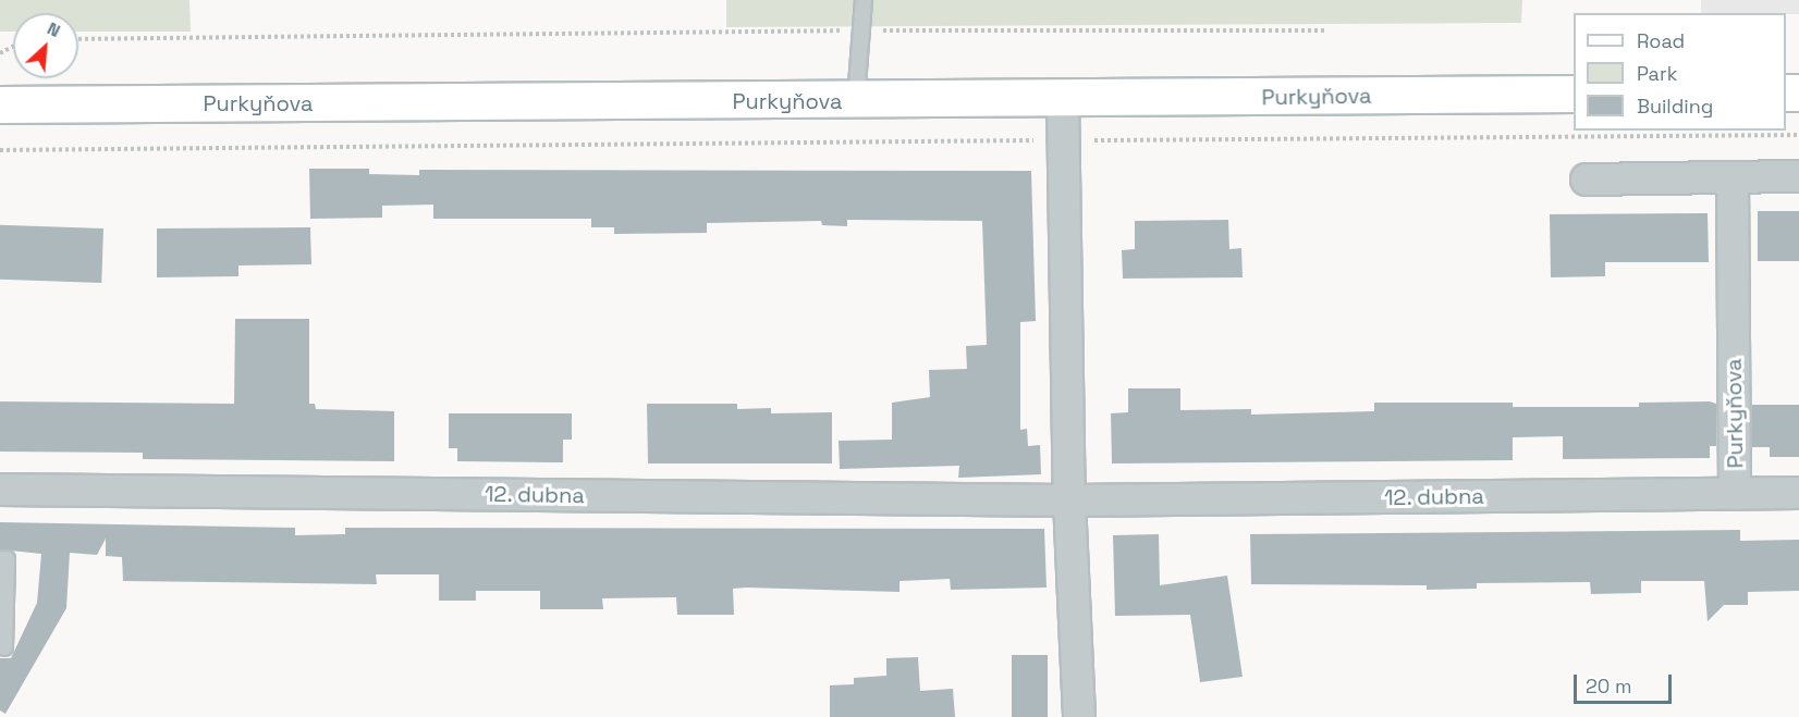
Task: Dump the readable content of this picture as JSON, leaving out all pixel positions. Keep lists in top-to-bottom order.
{
  "streets": {
    "street": ["Purkyňova", "12. dubna"]
  },
  "crossings": [
    ["Purkyňova", "12. dubna"]
  ],
  "legend": ["Road", "Park", "Building"],
  "scale_bar": "20 m",
  "north": "top right"
}
